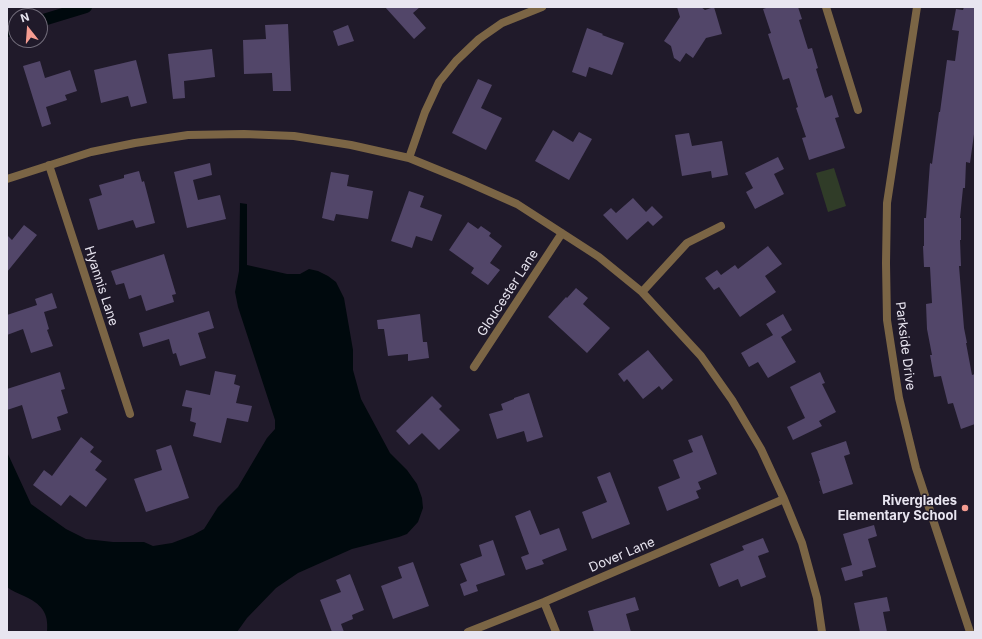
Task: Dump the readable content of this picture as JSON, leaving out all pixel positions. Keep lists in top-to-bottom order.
{
  "streets": {
    "street": [
      "Hyannis Lane",
      "Gloucester Lane",
      "Parkside Drive",
      "Dover Lane"
    ]
  },
  "places": ["Riverglades Elementary School"],
  "north": "top"
}
